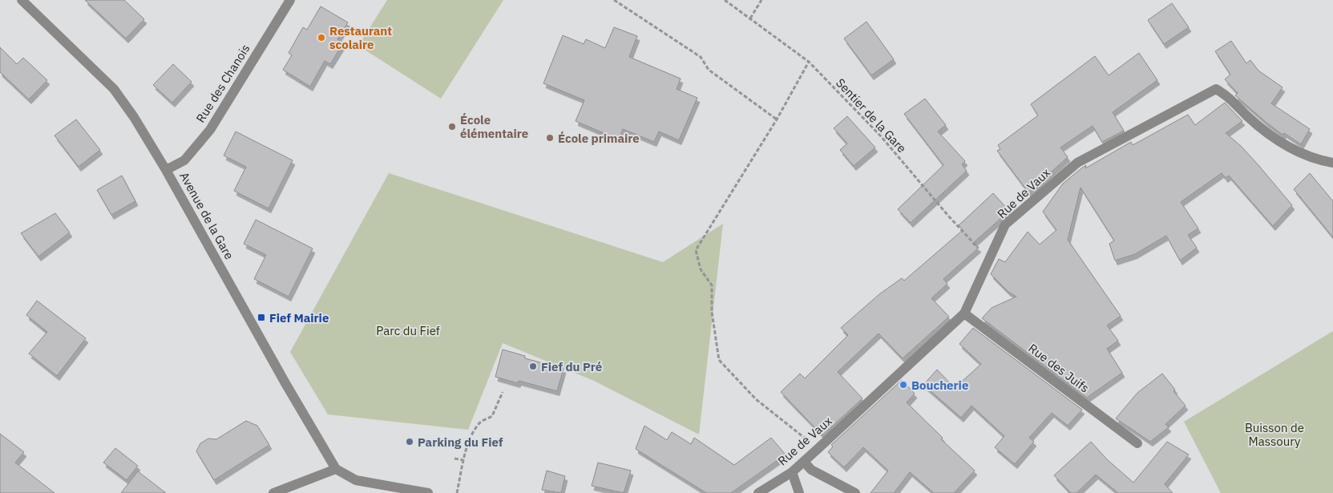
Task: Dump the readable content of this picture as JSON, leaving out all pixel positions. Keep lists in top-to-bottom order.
{
  "streets": {
    "street": [
      "Rue des Chanois",
      "Rue de Vaux",
      "Avenue de la Gare",
      "Rue des Juifs"
    ],
    "path": ["Sentier de la Gare"]
  },
  "crossings": [
    ["Rue des Chanois", "Avenue de la Gare"],
    ["Sentier de la Gare", "Rue de Vaux"],
    ["Rue de Vaux", "Rue des Juifs"]
  ],
  "parks": ["Parc du Fief", "Buisson de Massoury"],
  "places": {
    "other": [
      "Restaurant scolaire",
      "École élémentaire",
      "École primaire",
      "Fief du Pré",
      "Boucherie",
      "Parking du Fief"
    ],
    "transit": ["Fief Mairie"]
  }
}
